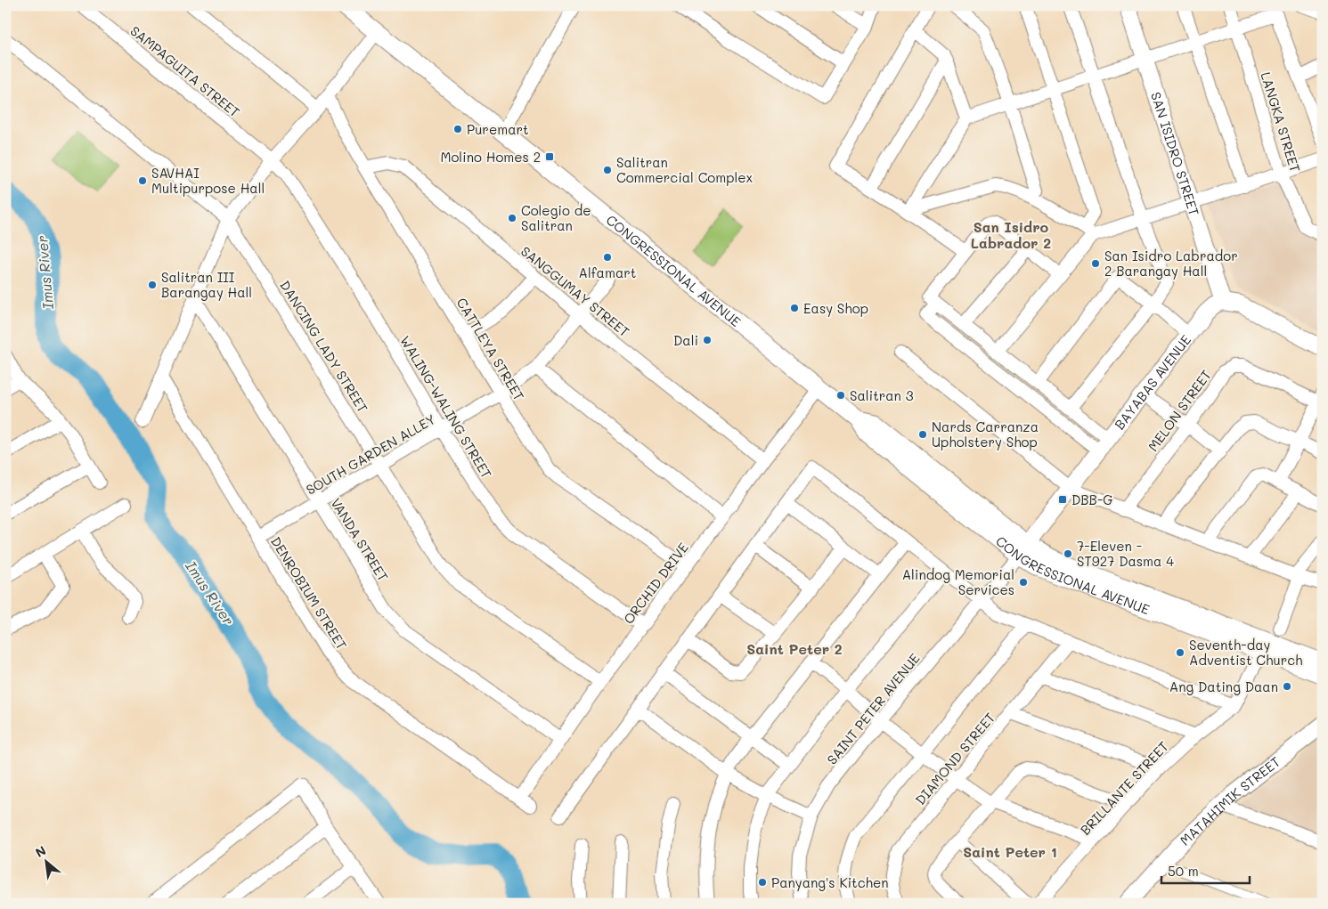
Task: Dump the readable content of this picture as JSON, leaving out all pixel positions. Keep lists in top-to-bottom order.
{
  "streets": {
    "main road": ["CONGRESSIONAL AVENUE"],
    "street": [
      "SAMPAGUITA STREET",
      "LANGKA STREET",
      "SAN ISIDRO STREET",
      "SANGGUMAY STREET",
      "DANCING LADY STREET",
      "CATTLEYA STREET",
      "BAYABAS AVENUE",
      "WALING-WALING STREET",
      "MELON STREET",
      "SOUTH GARDEN ALLEY",
      "VANDA STREET",
      "ORCHID DRIVE",
      "DENROBIUM STREET",
      "SAINT PETER AVENUE",
      "DIAMOND STREET",
      "BRILLANTE STREET",
      "MATAHIMIK STREET"
    ]
  },
  "crossings": [
    ["SAMPAGUITA STREET", "WALING-WALING STREET"],
    ["SAN ISIDRO STREET", "BAYABAS AVENUE"],
    ["CONGRESSIONAL AVENUE", "BAYABAS AVENUE"],
    ["CONGRESSIONAL AVENUE", "ORCHID DRIVE"],
    ["CONGRESSIONAL AVENUE", "SAINT PETER AVENUE"],
    ["CONGRESSIONAL AVENUE", "BRILLANTE STREET"],
    ["SANGGUMAY STREET", "CATTLEYA STREET"],
    ["SANGGUMAY STREET", "SOUTH GARDEN ALLEY"],
    ["SANGGUMAY STREET", "ORCHID DRIVE"],
    ["DANCING LADY STREET", "SOUTH GARDEN ALLEY"],
    ["DANCING LADY STREET", "ORCHID DRIVE"],
    ["CATTLEYA STREET", "SOUTH GARDEN ALLEY"],
    ["CATTLEYA STREET", "ORCHID DRIVE"],
    ["BAYABAS AVENUE", "SAINT PETER AVENUE"],
    ["WALING-WALING STREET", "SOUTH GARDEN ALLEY"],
    ["WALING-WALING STREET", "ORCHID DRIVE"],
    ["SOUTH GARDEN ALLEY", "VANDA STREET"],
    ["SOUTH GARDEN ALLEY", "DENROBIUM STREET"],
    ["VANDA STREET", "ORCHID DRIVE"],
    ["ORCHID DRIVE", "DENROBIUM STREET"]
  ],
  "districts": ["San Isidro Labrador 2", "Saint Peter 2", "Saint Peter 1"],
  "water": ["Imus River"],
  "places": {
    "other": [
      "Puremart",
      "Salitran Commercial Complex",
      "SAVHAI Multipurpose Hall",
      "Colegio de Salitran",
      "Alfamart",
      "San Isidro Labrador 2 Barangay Hall",
      "Salitran III Barangay Hall",
      "Easy Shop",
      "Dali",
      "Salitran 3",
      "Nards Carranza Upholstery Shop",
      "7-Eleven - ST927 Dasma 4",
      "Alindog Memorial Services",
      "Seventh-day Adventist Church",
      "Ang Dating Daan",
      "Panyang's Kitchen"
    ],
    "transit": ["Molino Homes 2", "DBB-G"]
  },
  "scale_bar": "50 m",
  "north": "top left"
}
